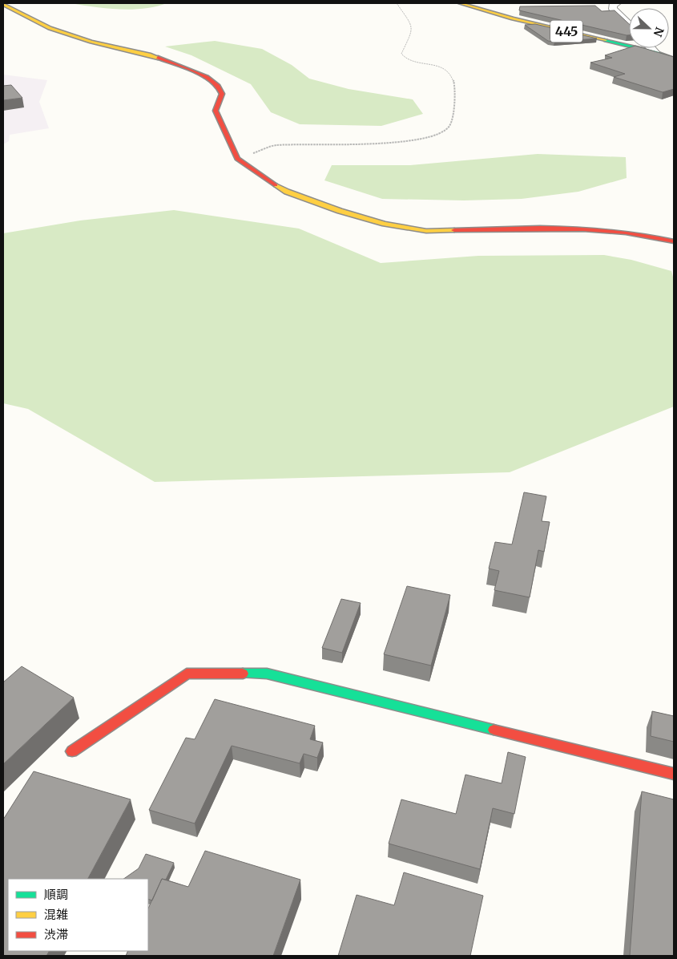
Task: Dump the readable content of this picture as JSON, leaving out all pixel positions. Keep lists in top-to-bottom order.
{
  "streets": {
    "main road": ["445"]
  },
  "legend": ["順調", "混雑", "渋滞"],
  "north": "right"
}
